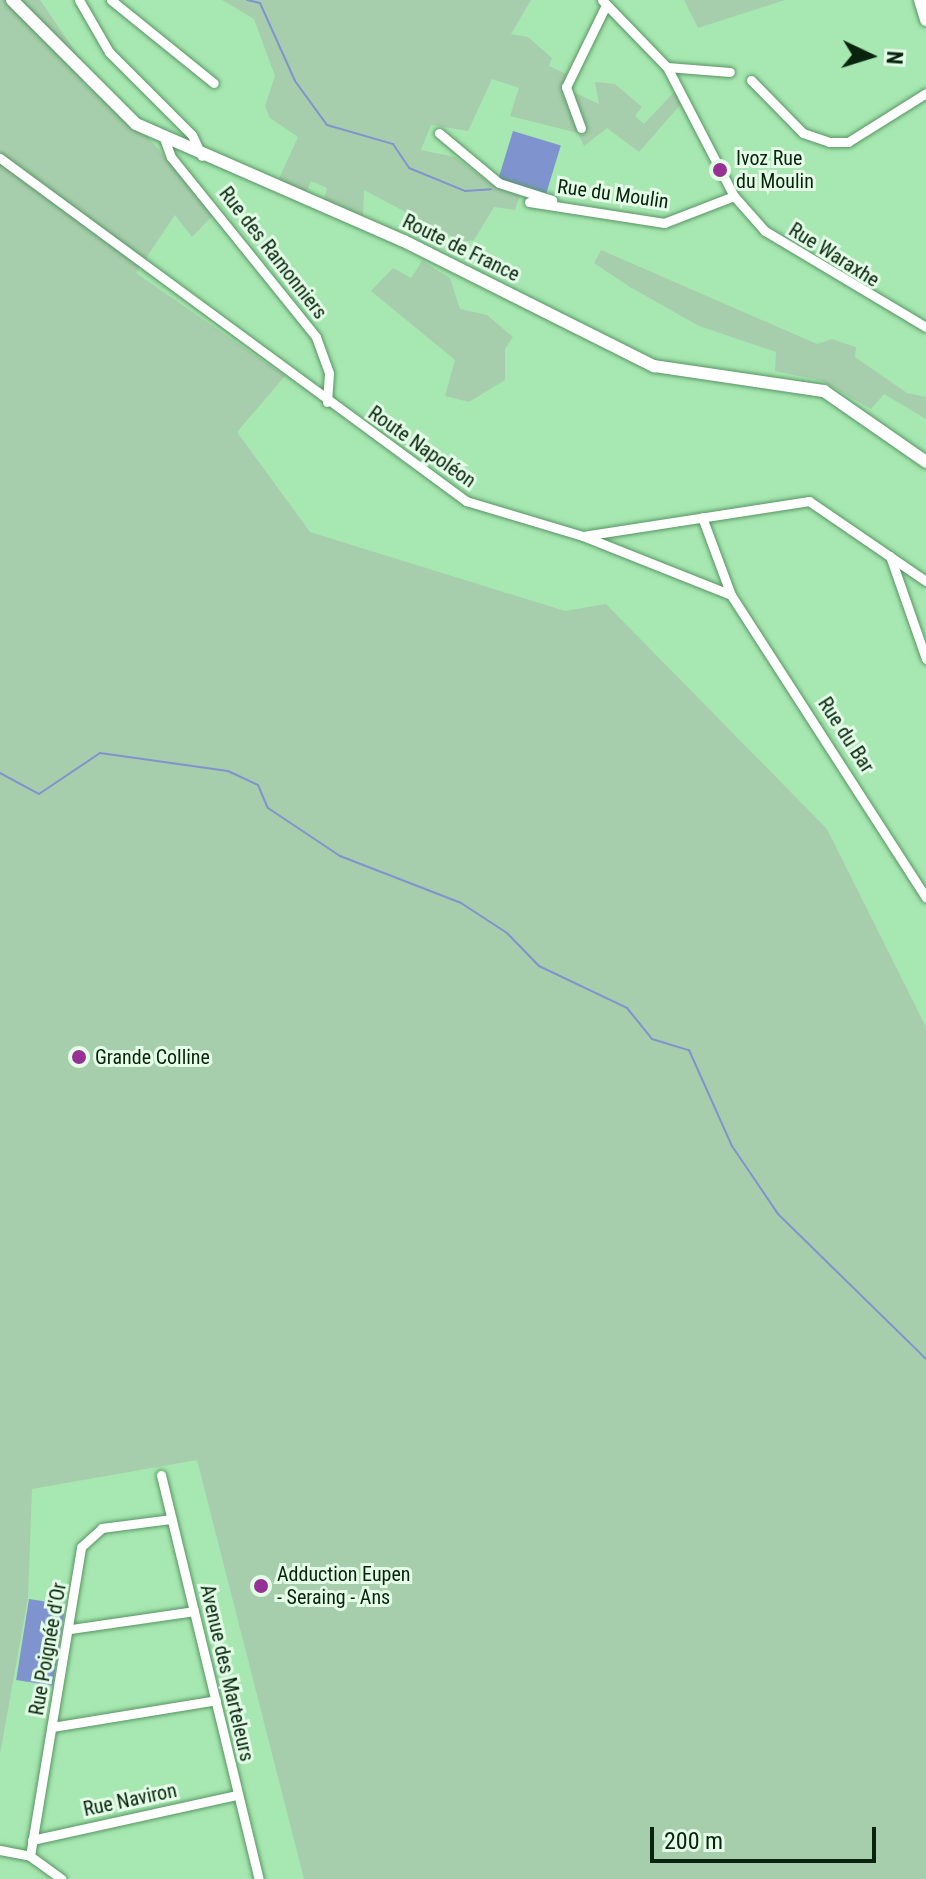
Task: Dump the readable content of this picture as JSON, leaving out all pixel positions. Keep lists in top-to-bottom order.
{
  "streets": {
    "main road": ["Route de France"],
    "street": [
      "Rue du Moulin",
      "Rue des Ramonniers",
      "Rue Waraxhe",
      "Route Napoléon",
      "Rue du Bar",
      "Rue Poignée d'Or",
      "Avenue des Marteleurs",
      "Rue Naviron"
    ]
  },
  "crossings": [
    ["Rue du Moulin", "Rue Waraxhe"],
    ["Route de France", "Rue des Ramonniers"],
    ["Rue des Ramonniers", "Route Napoléon"],
    ["Route Napoléon", "Rue du Bar"],
    ["Rue Poignée d'Or", "Avenue des Marteleurs"],
    ["Rue Poignée d'Or", "Rue Naviron"],
    ["Avenue des Marteleurs", "Rue Naviron"]
  ],
  "places": ["Ivoz Rue du Moulin", "Grande Colline", "Adduction Eupen - Seraing - Ans"],
  "scale_bar": "200 m",
  "north": "right"
}
